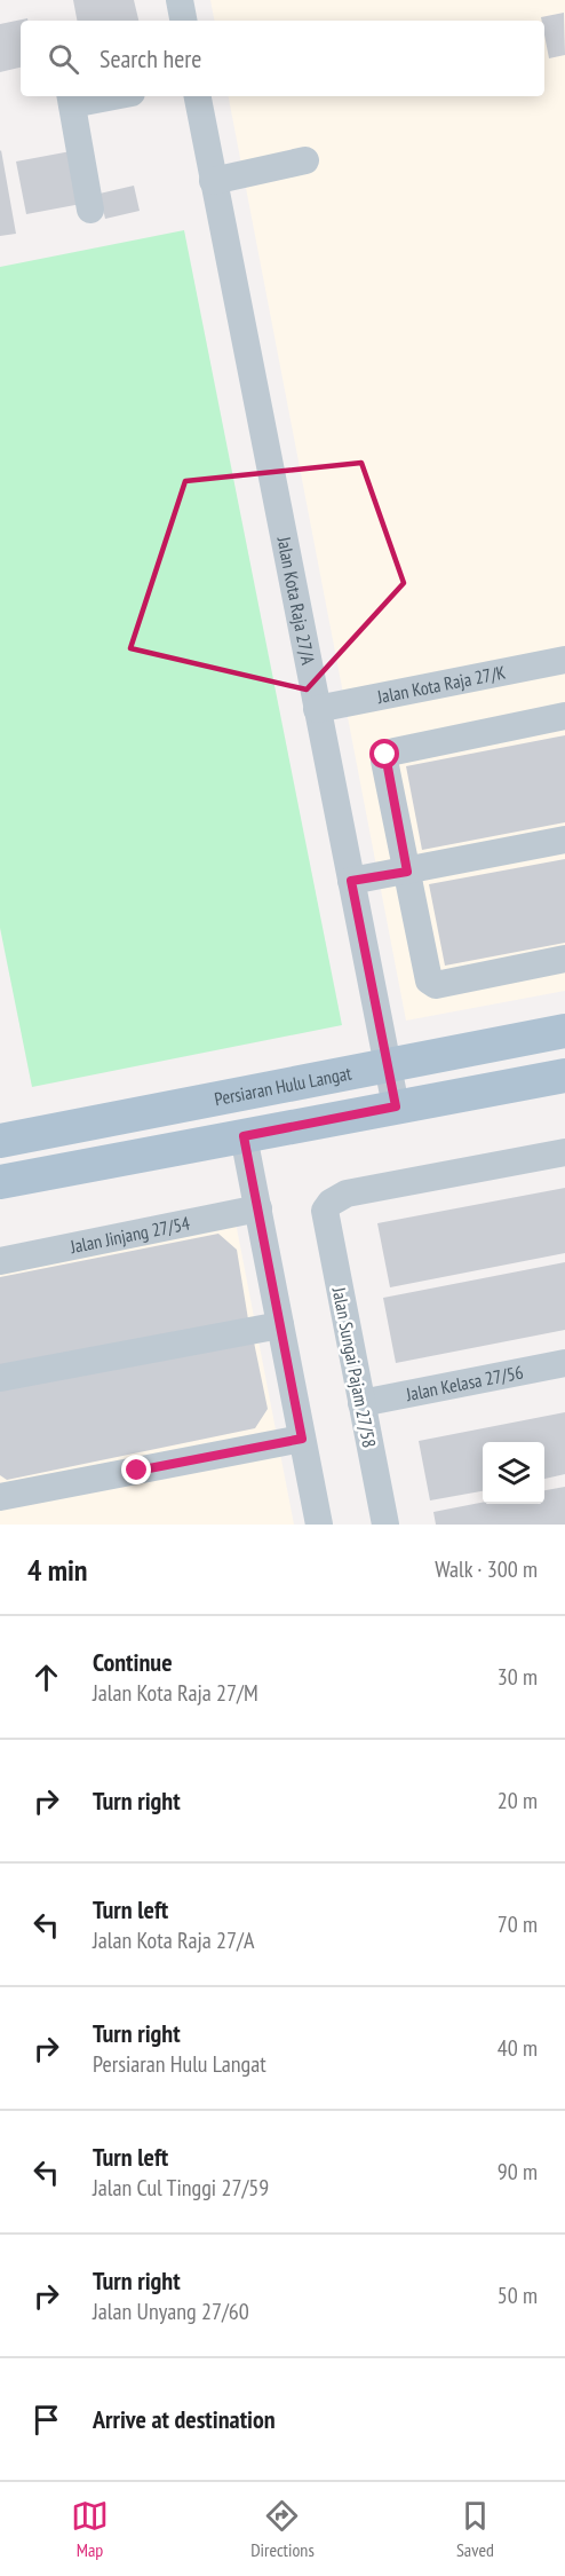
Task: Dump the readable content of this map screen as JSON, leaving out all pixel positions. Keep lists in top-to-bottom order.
{
  "streets": {
    "main road": ["Persiaran Hulu Langat"],
    "street": [
      "Jalan Kota Raja 27/A",
      "Jalan Kota Raja 27/K",
      "Jalan Jinjang 27/54",
      "Jalan Sungai Pajam 27/58",
      "Jalan Kelasa 27/56"
    ]
  },
  "crossings": [
    ["Jalan Kota Raja 27/A", "Jalan Kota Raja 27/K"],
    ["Jalan Kota Raja 27/A", "Persiaran Hulu Langat"],
    ["Jalan Sungai Pajam 27/58", "Jalan Kelasa 27/56"]
  ],
  "page": {
    "search": "Search here",
    "heading": ["4 min", "Walk · 300 m"],
    "list": [
      ["Continue", "Jalan Kota Raja 27/M", "30 m"],
      ["Turn right", "20 m"],
      ["Turn left", "Jalan Kota Raja 27/A", "70 m"],
      ["Turn right", "Persiaran Hulu Langat", "40 m"],
      ["Turn left", "Jalan Cul Tinggi 27/59", "90 m"],
      ["Turn right", "Jalan Unyang 27/60", "50 m"],
      "Arrive at destination"
    ],
    "nav": ["Map", "Directions", "Saved"]
  }
}
